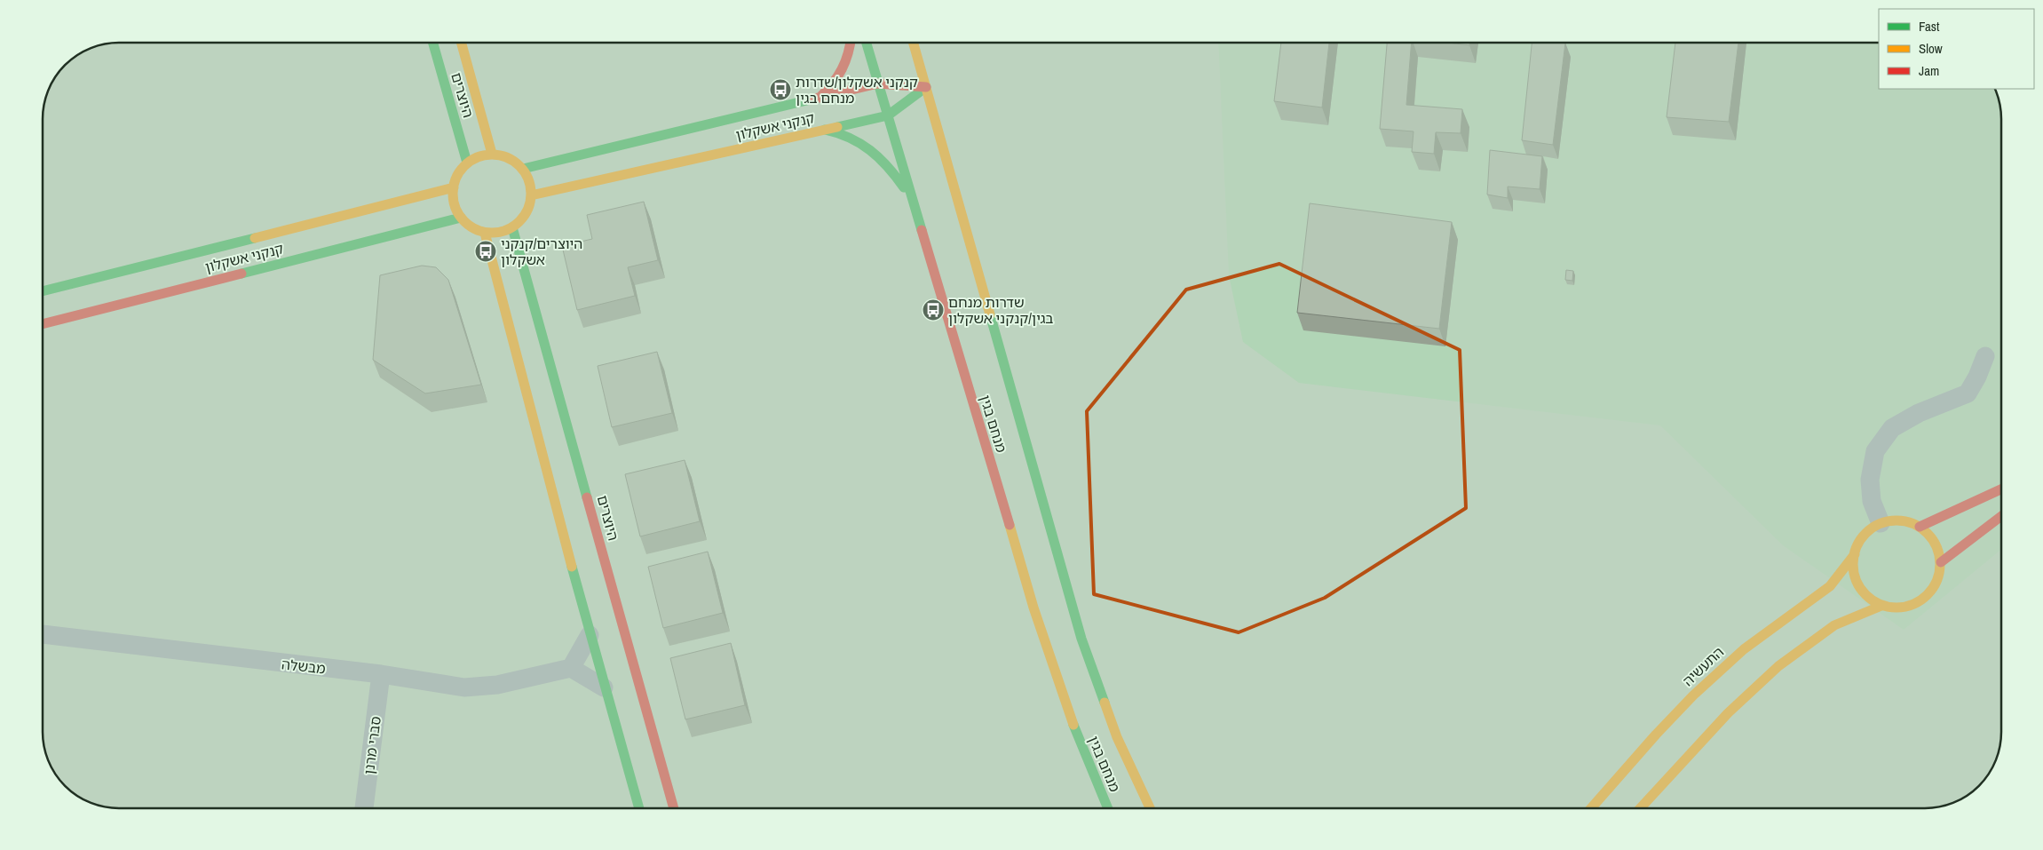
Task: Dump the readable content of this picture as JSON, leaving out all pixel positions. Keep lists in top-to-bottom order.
{
  "streets": {
    "street": [
      "היוצרים",
      "קנקני אשקלון",
      "מנחם בגין",
      "מבשלה",
      "התעשיה",
      "סברי מרנן"
    ]
  },
  "crossings": [
    ["היוצרים", "קנקני אשקלון"],
    ["קנקני אשקלון", "מנחם בגין"],
    ["מבשלה", "סברי מרנן"]
  ],
  "places": {
    "bus stop": ["קנקני אשקלון/שדרות מנחם בגין", "היוצרים/קנקני אשקלון", "שדרות מנחם בגין/קנקני אשקלון"]
  },
  "legend": ["Fast", "Slow", "Jam"]
}
